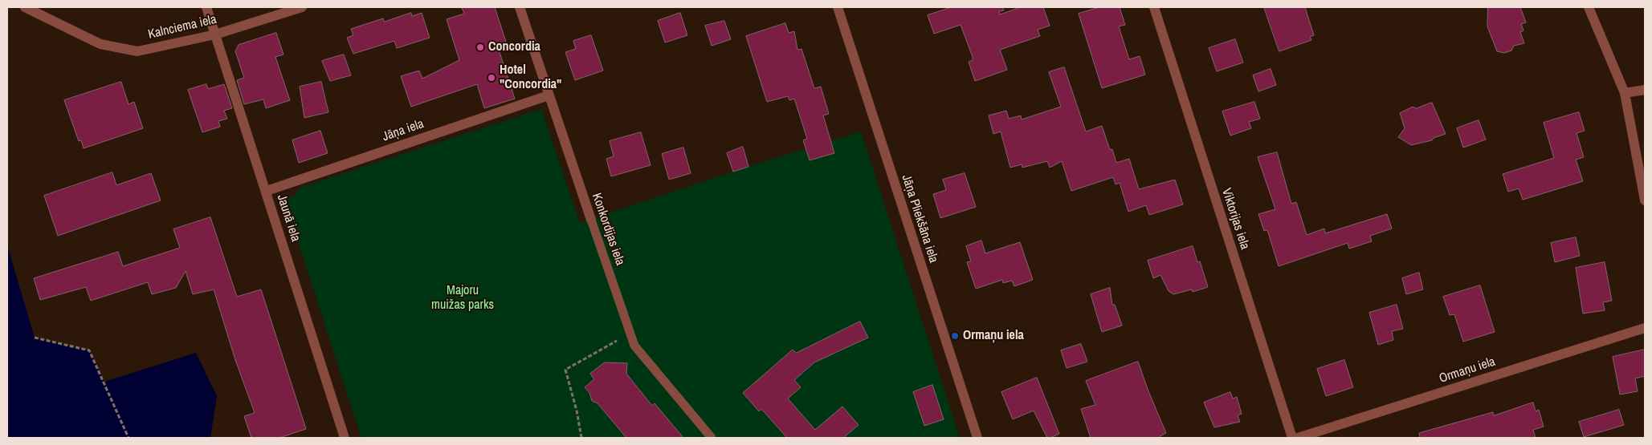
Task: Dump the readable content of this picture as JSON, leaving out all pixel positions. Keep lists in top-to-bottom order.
{
  "streets": {
    "street": [
      "Kalnciema iela",
      "Jāņa iela",
      "Jaunā iela",
      "Jāņa Pliekšāna iela",
      "Viktorijas iela",
      "Konkordijas iela",
      "Ormaņu iela"
    ]
  },
  "crossings": [
    ["Kalnciema iela", "Jaunā iela"],
    ["Jāņa iela", "Jaunā iela"],
    ["Jāņa iela", "Konkordijas iela"]
  ],
  "parks": ["Majoru muižas parks"],
  "places": ["Concordia", "Hotel \"Concordia\"", "Ormaņu iela"]
}
